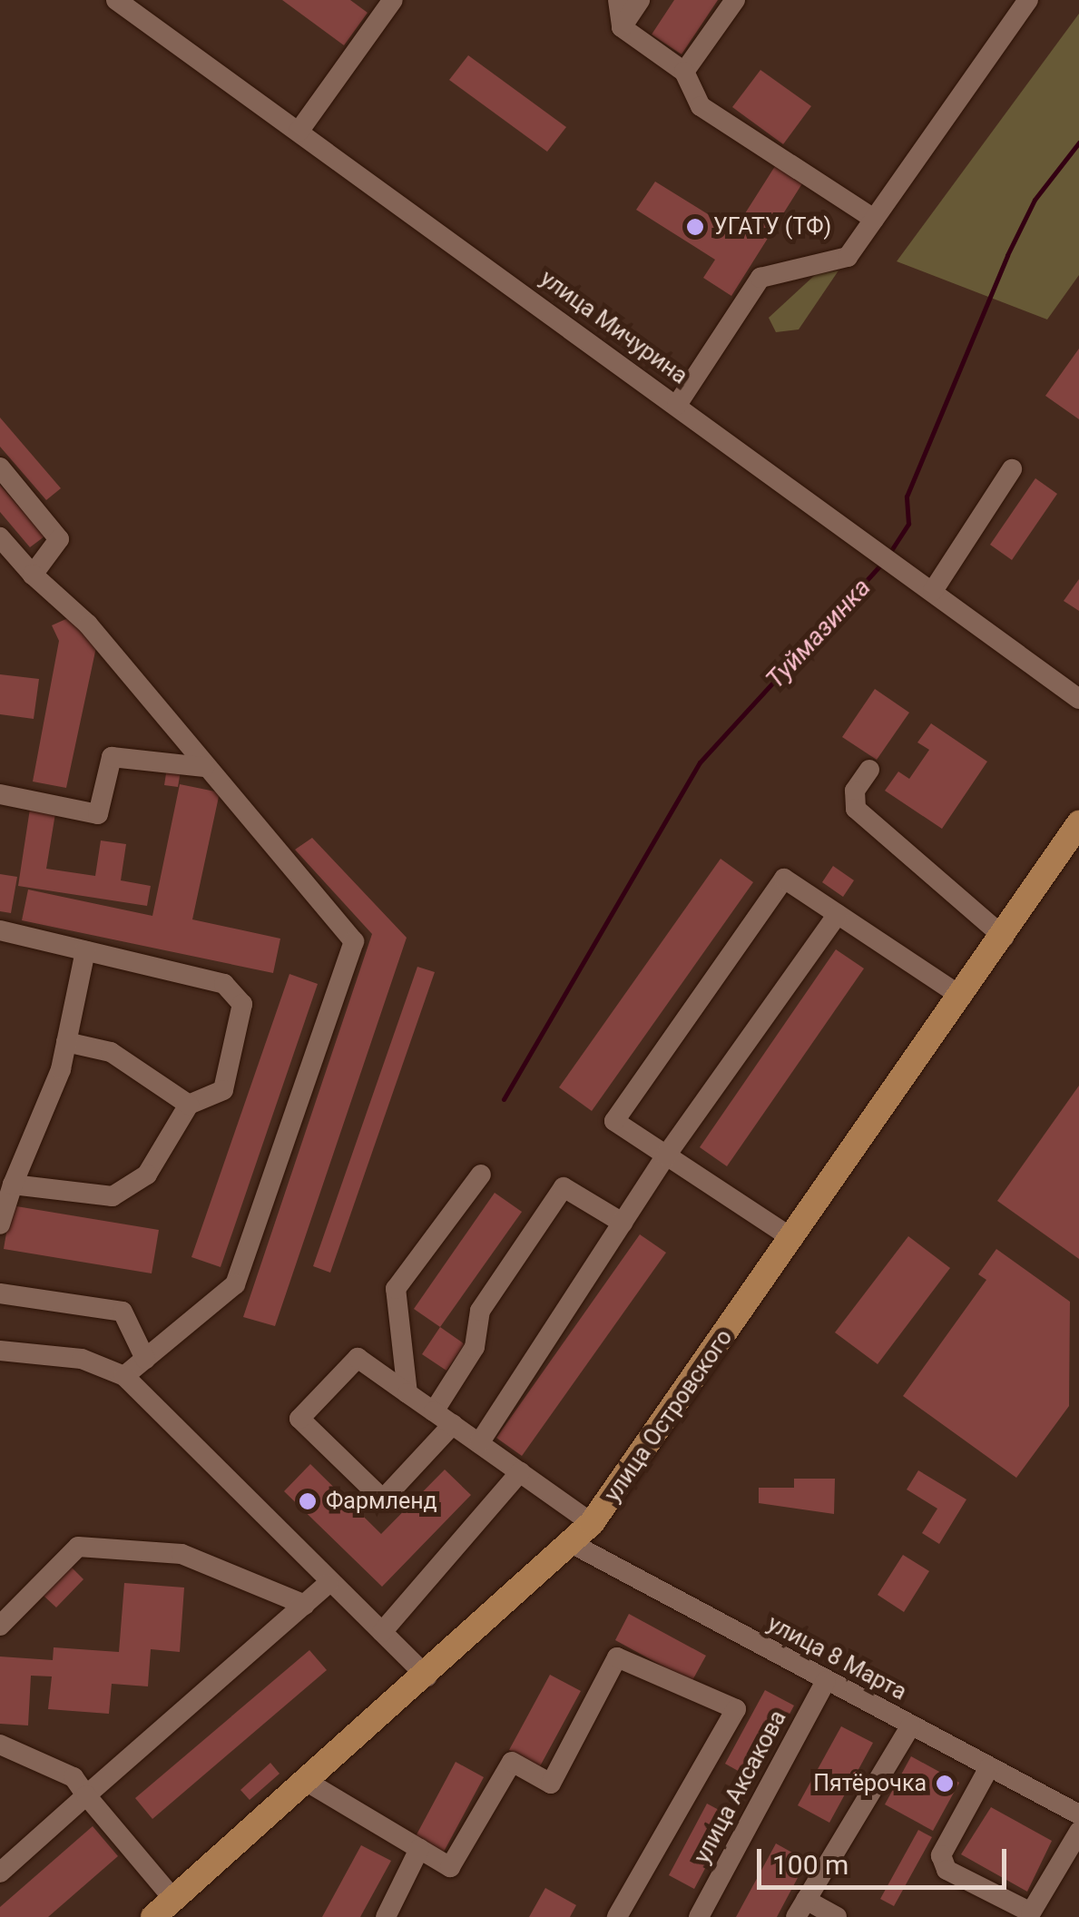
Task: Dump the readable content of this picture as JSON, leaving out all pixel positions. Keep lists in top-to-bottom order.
{
  "streets": {
    "main road": ["улица Островского"],
    "street": ["улица Мичурина", "улица 8 Марта", "улица Аксакова"]
  },
  "crossings": [
    ["улица Островского", "улица 8 Марта"],
    ["улица 8 Марта", "улица Аксакова"]
  ],
  "water": ["Туймазинка"],
  "places": ["УГАТУ (ТФ)", "Фармленд", "Пятёрочка"],
  "scale_bar": "100 m"
}
